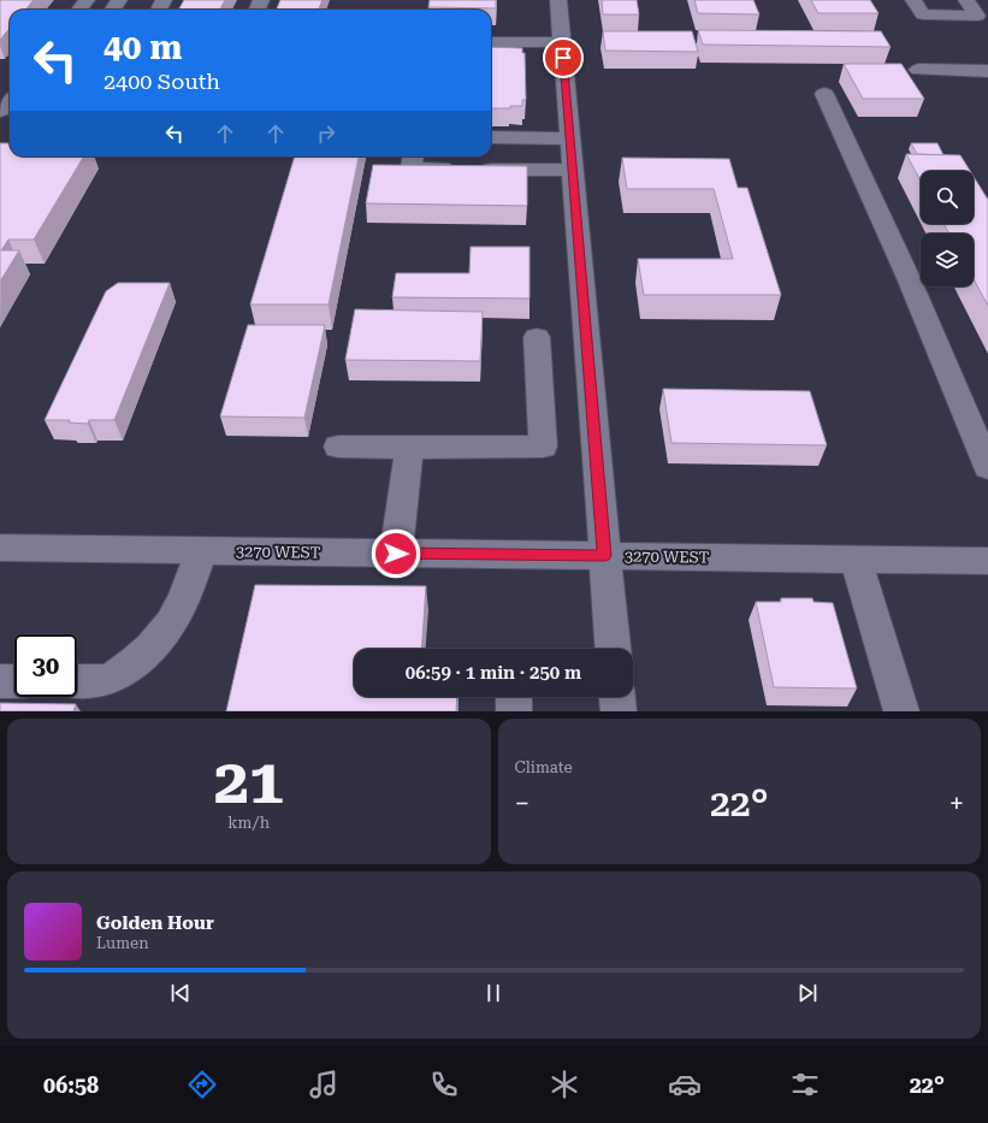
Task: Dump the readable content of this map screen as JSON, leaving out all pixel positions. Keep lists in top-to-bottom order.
{
  "streets": {
    "street": ["3270 WEST"]
  },
  "page": {
    "turn": ["40 m", "2400 South"],
    "limit": "30",
    "trip": "06:59 · 1 min · 250 m",
    "tile": [
      ["21", "km/h"],
      "Climate"
    ],
    "heat": ["−", "22°", "+"],
    "song": ["Golden Hour", "Lumen"],
    "tabs": ["06:58", "22°"]
  }
}
